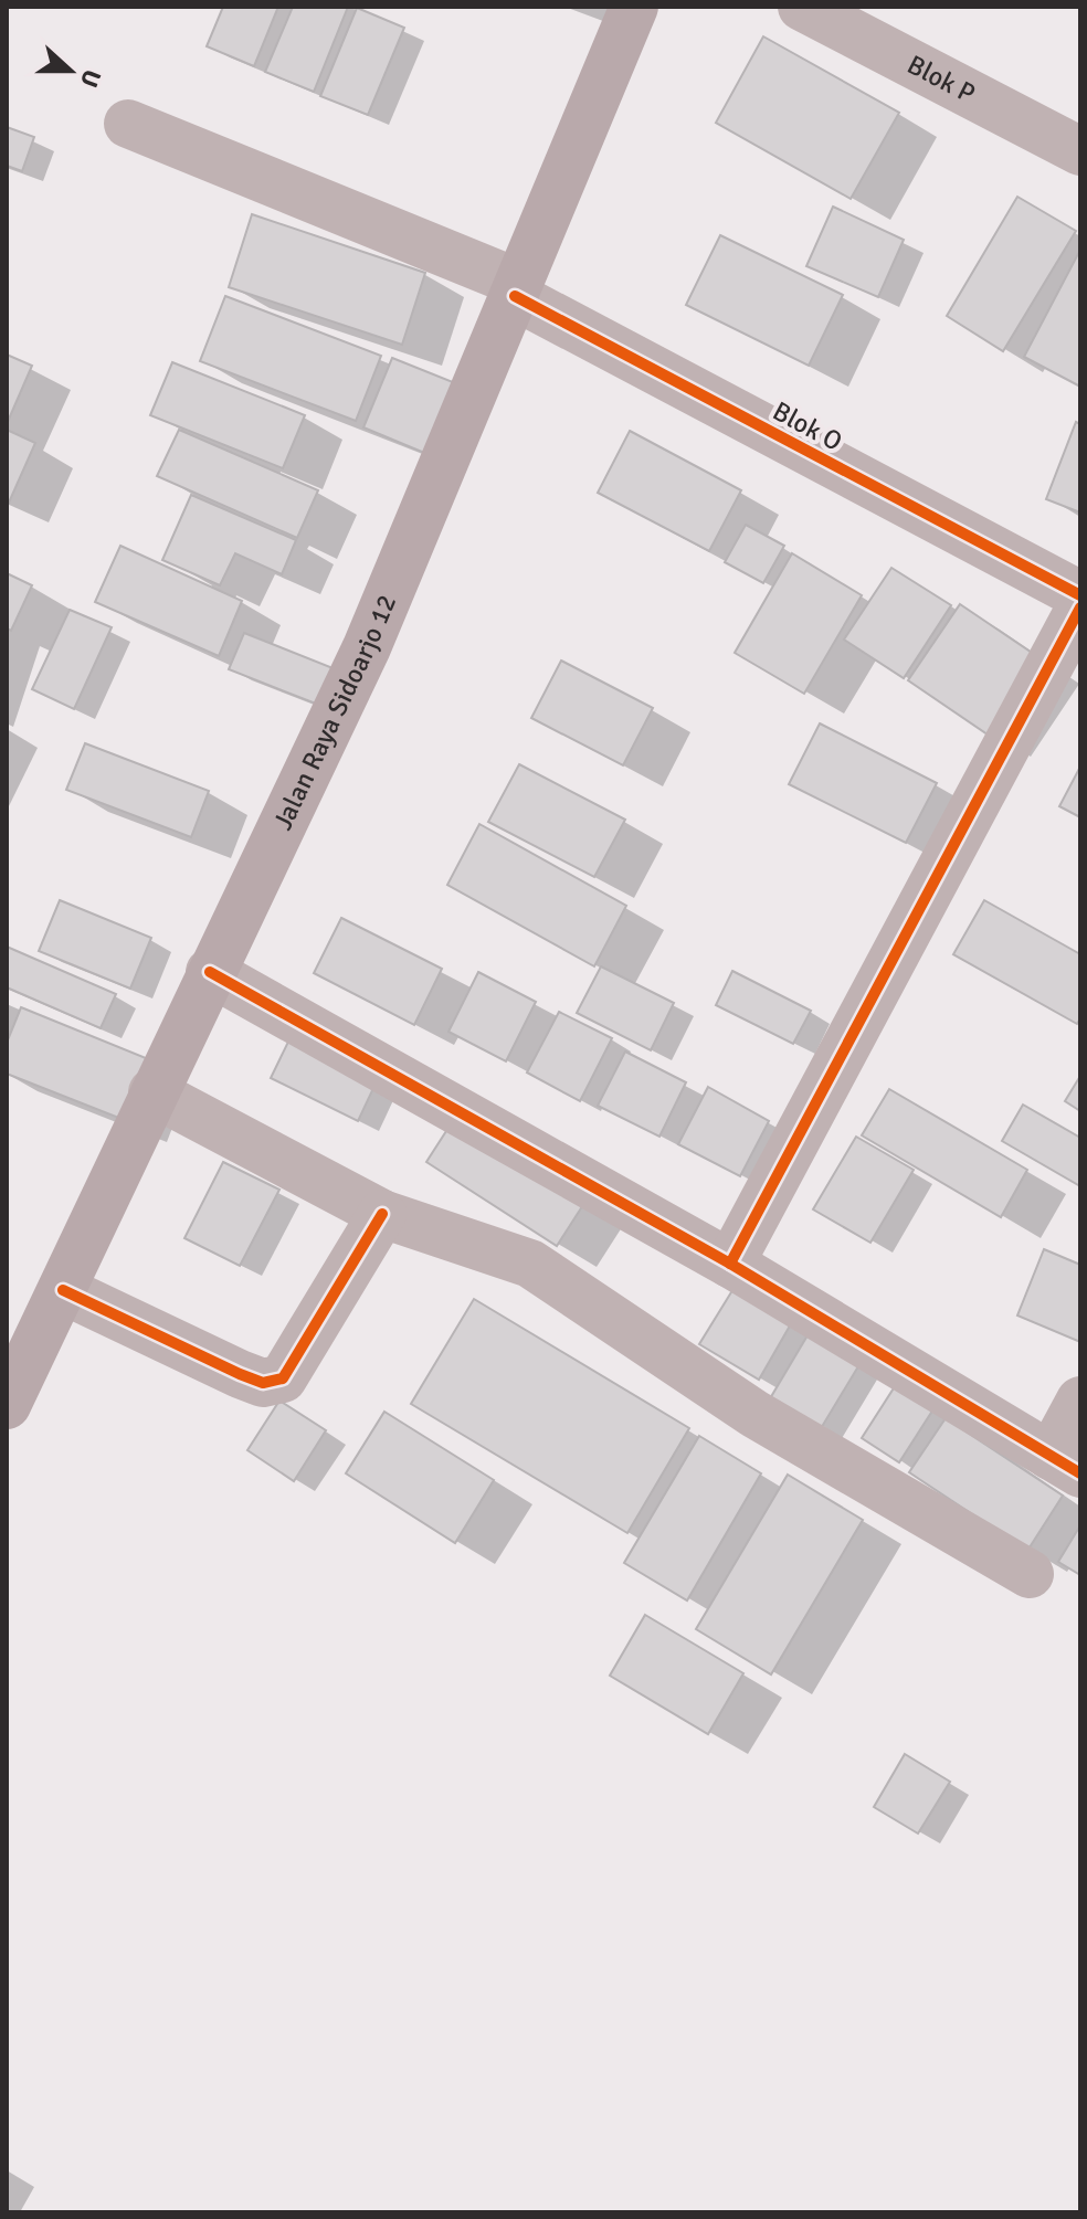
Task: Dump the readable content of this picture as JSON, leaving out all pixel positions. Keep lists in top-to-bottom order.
{
  "streets": {
    "main road": ["Jalan Raya Sidoarjo 12"],
    "street": ["Blok P", "Blok O"]
  },
  "crossings": [
    ["Blok O", "Jalan Raya Sidoarjo 12"]
  ],
  "north": "right"
}
